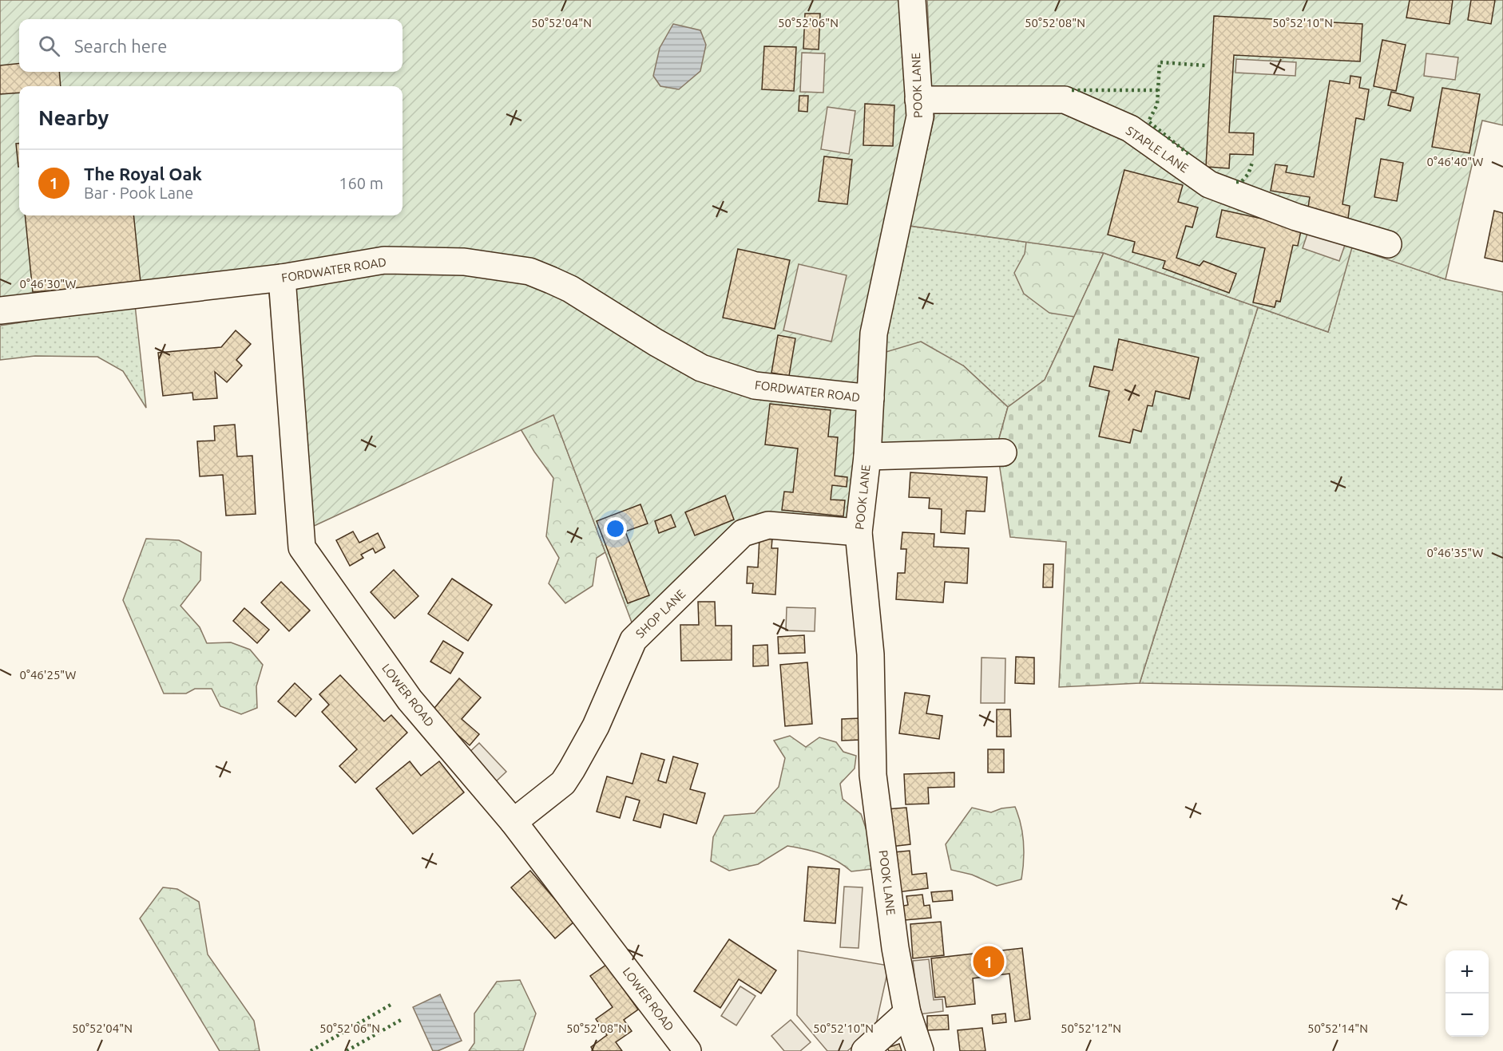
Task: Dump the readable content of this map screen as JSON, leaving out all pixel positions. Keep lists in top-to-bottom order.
{
  "streets": {
    "street": [
      "POOK LANE",
      "STAPLE LANE",
      "FORDWATER ROAD",
      "SHOP LANE",
      "LOWER ROAD"
    ]
  },
  "crossings": [
    ["POOK LANE", "STAPLE LANE"],
    ["POOK LANE", "FORDWATER ROAD"],
    ["POOK LANE", "SHOP LANE"],
    ["FORDWATER ROAD", "LOWER ROAD"],
    ["SHOP LANE", "LOWER ROAD"]
  ],
  "page": {
    "search": "Search here",
    "heading": "Nearby",
    "list": [
      {
        "mark": "1",
        "name": "The Royal Oak",
        "note": "Bar · Pook Lane",
        "value": "160 m"
      }
    ],
    "pins": "1",
    "map_buttons": ["+", "−"]
  },
  "coordinates": [
    "50°52'04\"N",
    "50°52'06\"N",
    "50°52'08\"N",
    "50°52'10\"N",
    "0°46'40\"W",
    "0°46'30\"W",
    "0°46'35\"W",
    "0°46'25\"W",
    "50°52'12\"N",
    "50°52'14\"N"
  ]
}
